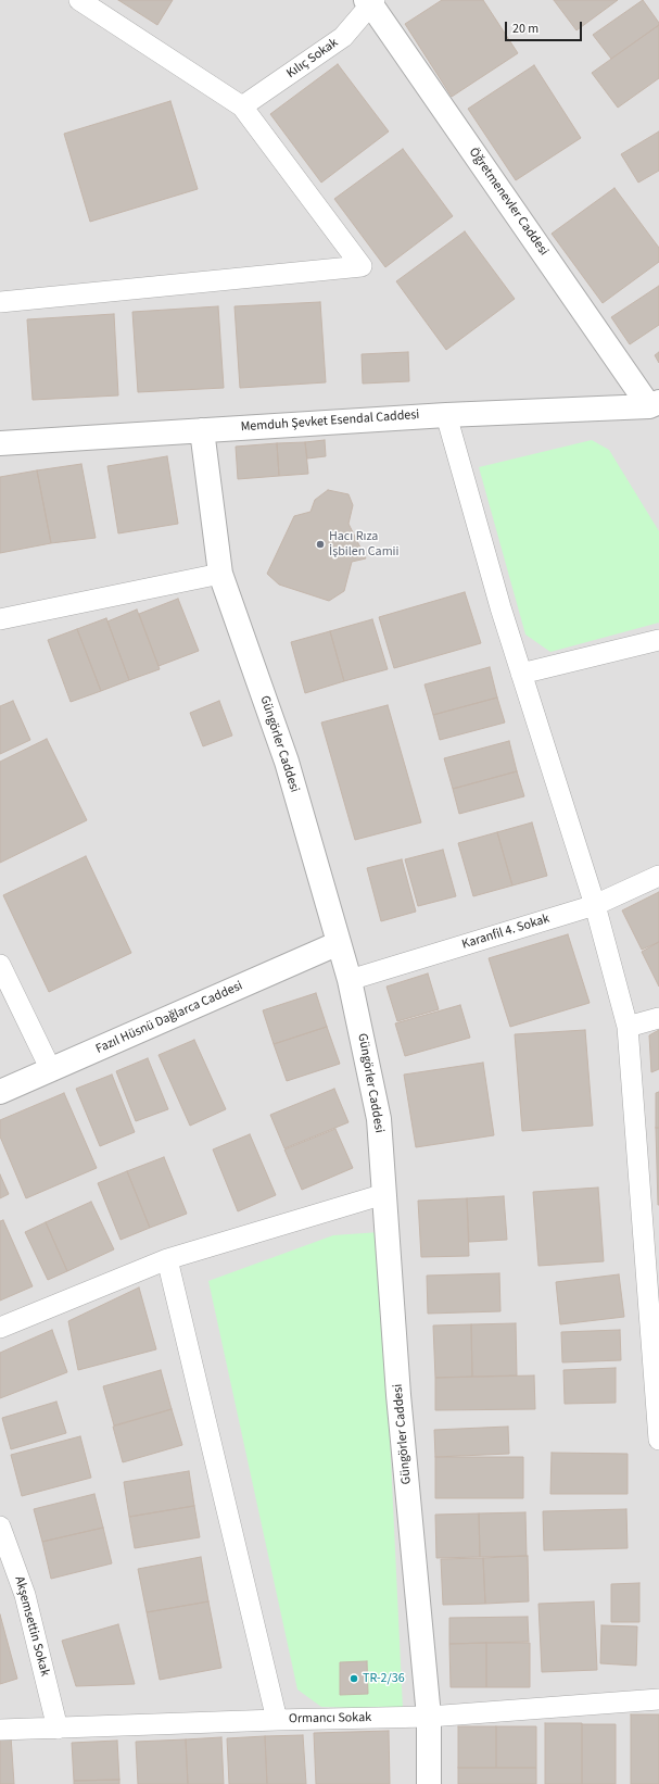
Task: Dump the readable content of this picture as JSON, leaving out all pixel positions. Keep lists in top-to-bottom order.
{
  "streets": {
    "street": [
      "Kılıç Sokak",
      "Öğretmenevler Caddesi",
      "Memduh Şevket Esendal Caddesi",
      "Güngörler Caddesi",
      "Karanfil 4. Sokak",
      "Fazıl Hüsnü Dağlarca Caddesi",
      "Akşemsettin Sokak",
      "Ormancı Sokak"
    ]
  },
  "crossings": [
    ["Kılıç Sokak", "Öğretmenevler Caddesi"],
    ["Öğretmenevler Caddesi", "Memduh Şevket Esendal Caddesi"],
    ["Memduh Şevket Esendal Caddesi", "Güngörler Caddesi"],
    ["Güngörler Caddesi", "Karanfil 4. Sokak"],
    ["Güngörler Caddesi", "Fazıl Hüsnü Dağlarca Caddesi"],
    ["Güngörler Caddesi", "Ormancı Sokak"],
    ["Akşemsettin Sokak", "Ormancı Sokak"]
  ],
  "places": ["Hacı Rıza İşbilen Camii", "TR-2/36"],
  "scale_bar": "20 m"
}
